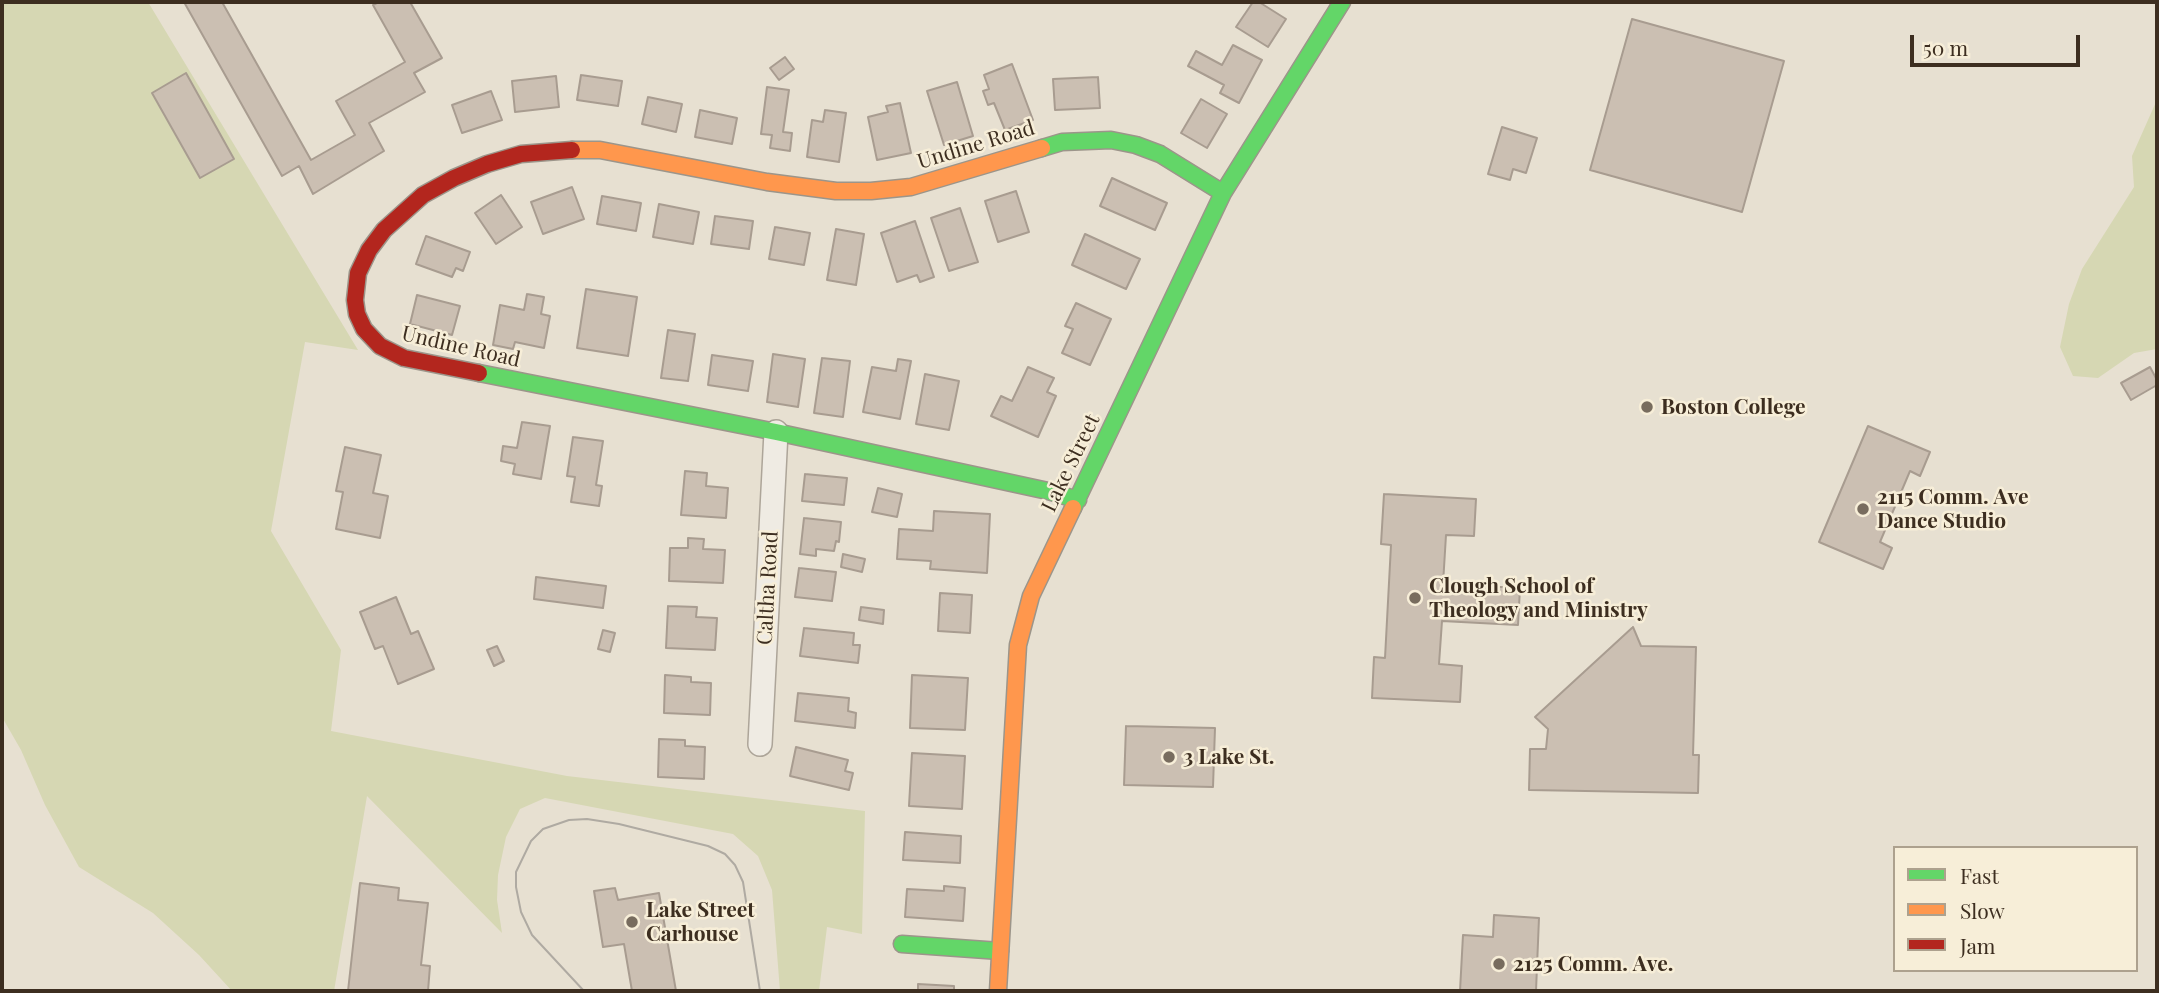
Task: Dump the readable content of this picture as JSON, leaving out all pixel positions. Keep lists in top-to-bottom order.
{
  "streets": {
    "street": ["Undine Road", "Lake Street", "Caltha Road"]
  },
  "crossings": [
    ["Undine Road", "Lake Street"],
    ["Undine Road", "Caltha Road"]
  ],
  "places": [
    "Boston College",
    "2115 Comm. Ave Dance Studio",
    "Clough School of Theology and Ministry",
    "3 Lake St.",
    "Lake Street Carhouse",
    "2125 Comm. Ave."
  ],
  "legend": ["Fast", "Slow", "Jam"],
  "scale_bar": "50 m"
}
